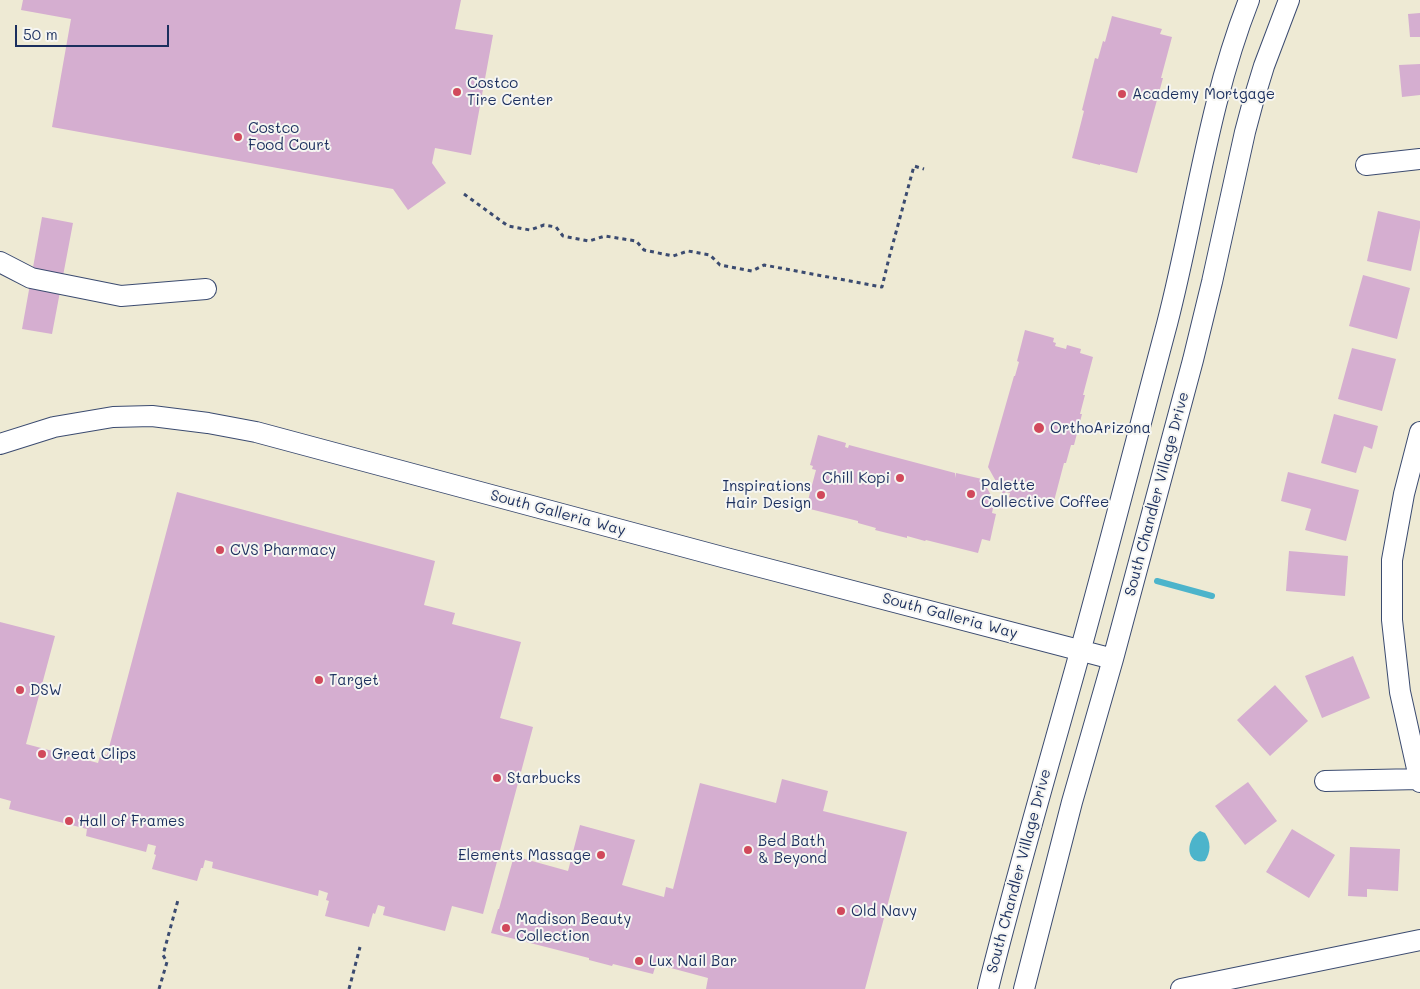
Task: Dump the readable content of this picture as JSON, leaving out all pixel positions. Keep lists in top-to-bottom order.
{
  "streets": {
    "street": ["South Chandler Village Drive", "South Galleria Way"]
  },
  "crossings": [
    ["South Chandler Village Drive", "South Galleria Way"]
  ],
  "places": [
    "Costco Tire Center",
    "Academy Mortgage",
    "Costco Food Court",
    "OrthoArizona",
    "Chill Kopi",
    "Palette Collective Coffee",
    "Inspirations Hair Design",
    "CVS Pharmacy",
    "Target",
    "DSW",
    "Great Clips",
    "Starbucks",
    "Hall of Frames",
    "Bed Bath & Beyond",
    "Elements Massage",
    "Old Navy",
    "Madison Beauty Collection",
    "Lux Nail Bar"
  ],
  "scale_bar": "50 m"
}
